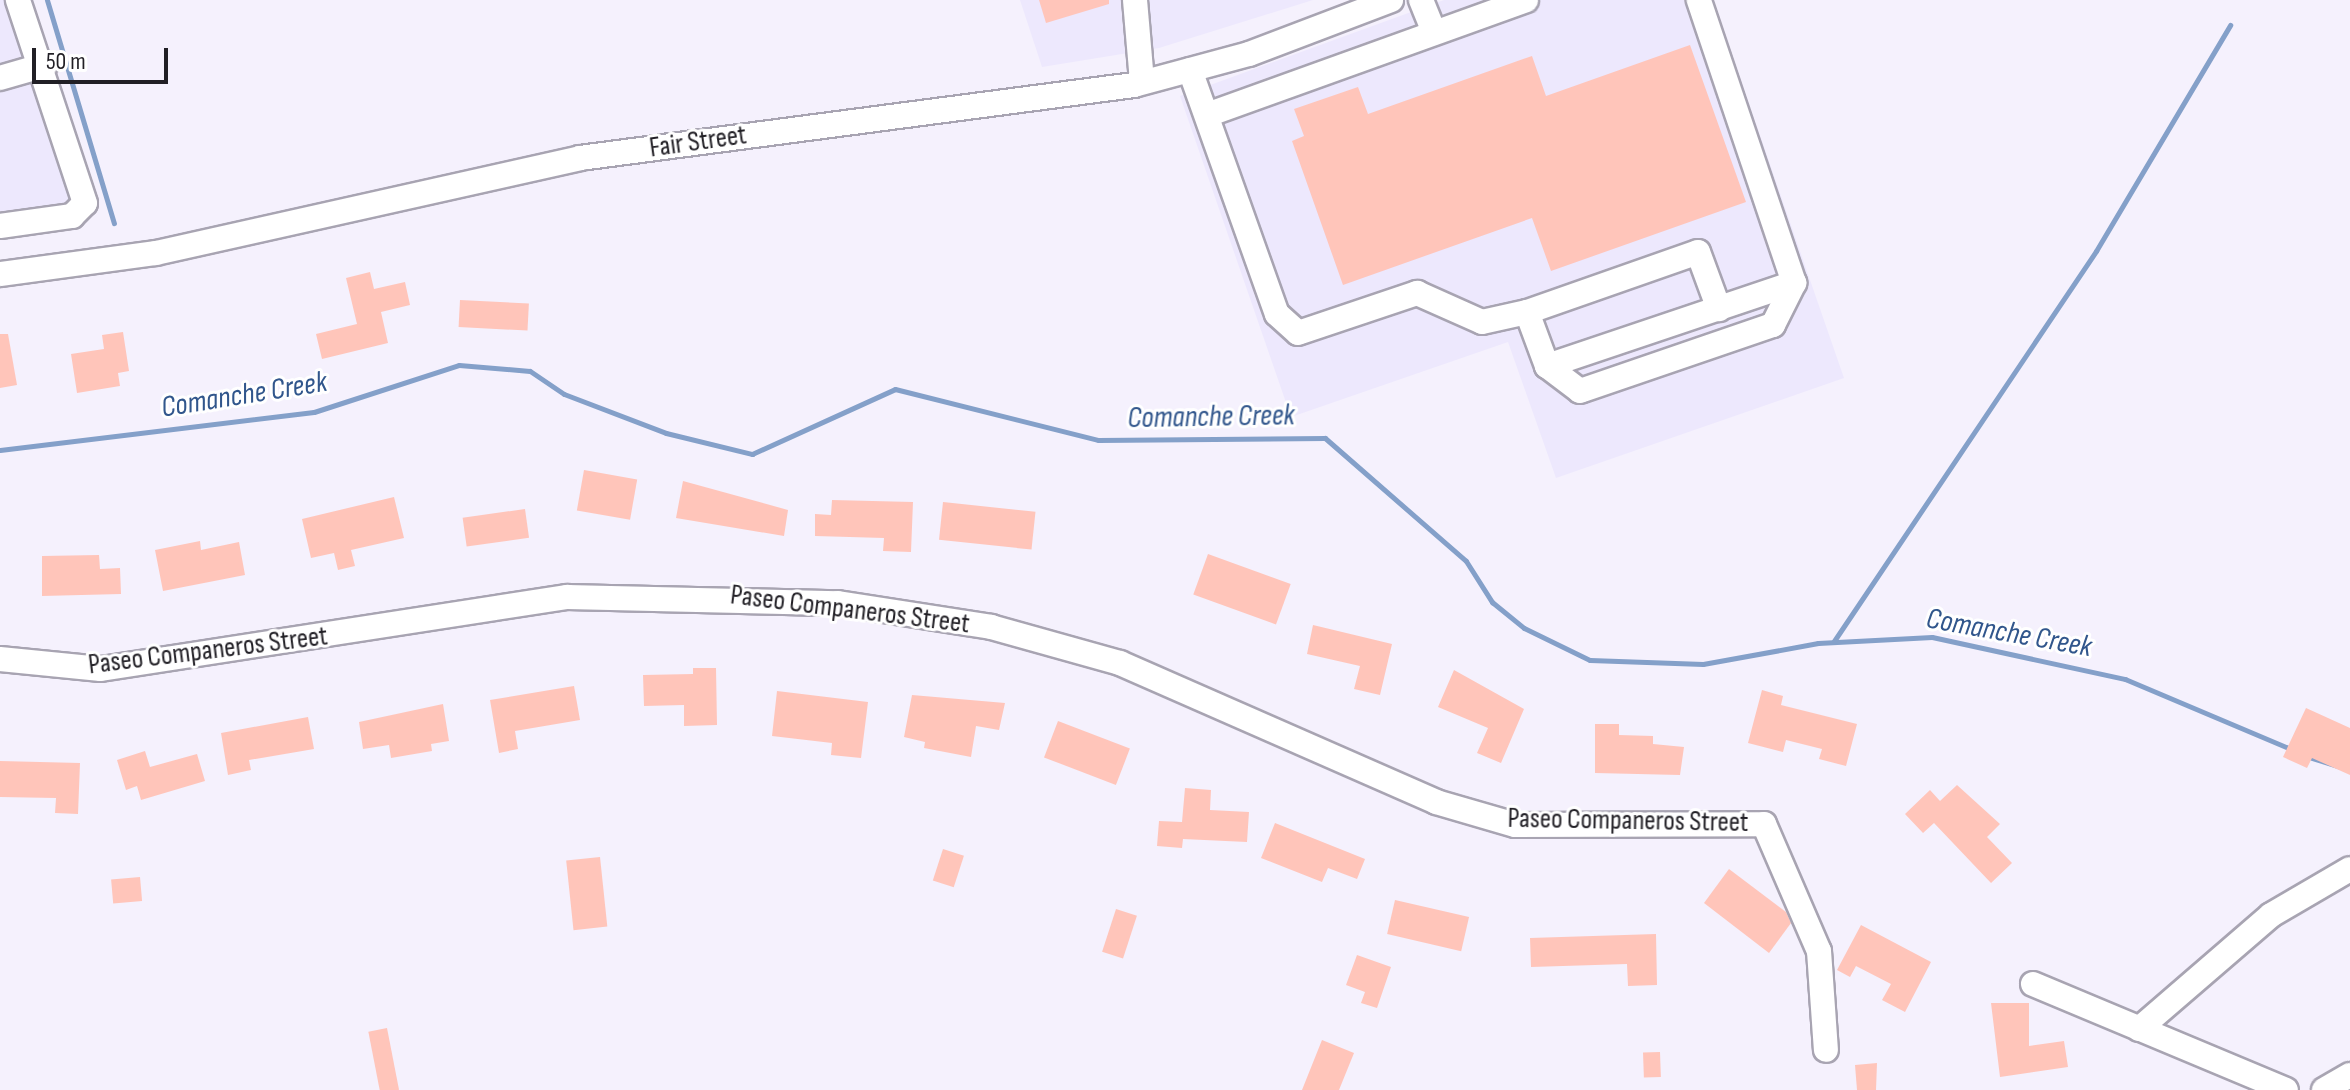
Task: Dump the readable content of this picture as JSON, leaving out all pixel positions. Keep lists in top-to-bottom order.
{
  "streets": {
    "street": ["Fair Street", "Paseo Companeros Street"]
  },
  "water": ["Comanche Creek"],
  "scale_bar": "50 m"
}
